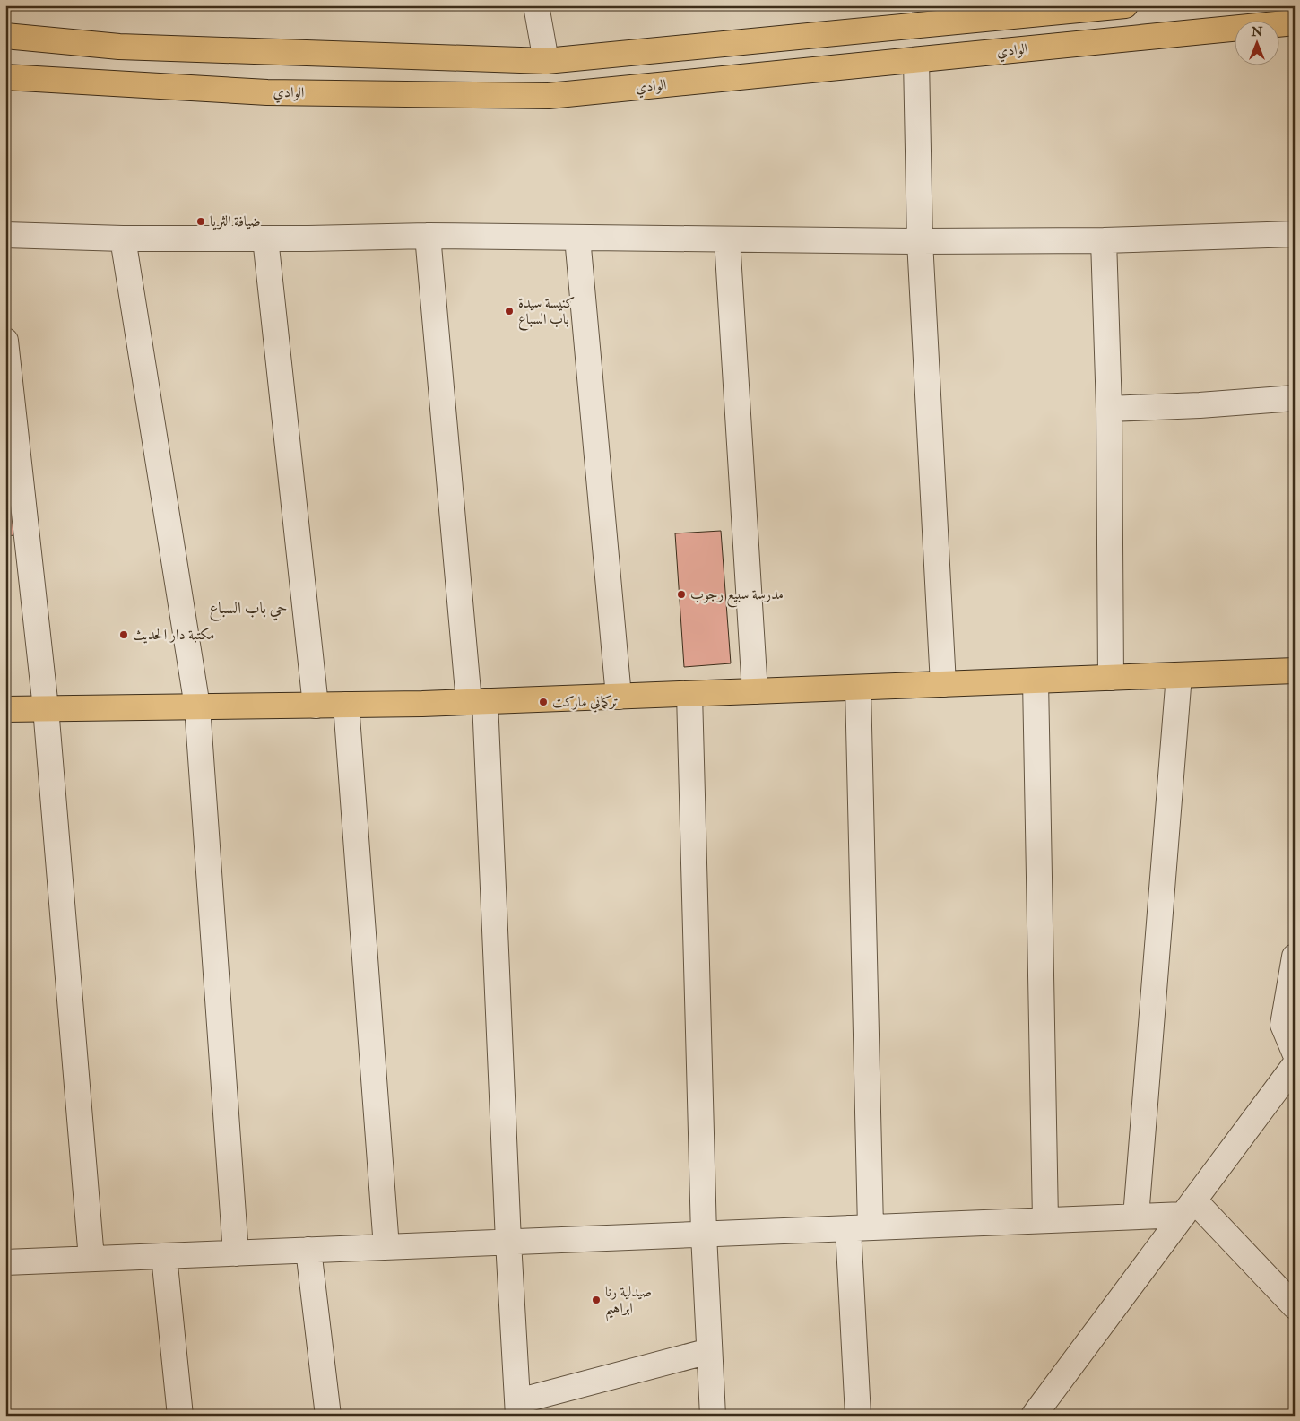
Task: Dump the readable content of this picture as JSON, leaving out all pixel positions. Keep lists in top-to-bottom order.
{
  "streets": {
    "main road": ["الوادي"]
  },
  "districts": ["حي باب السباع"],
  "places": [
    "ضيافة الثريا",
    "كنيسة سيدة باب السباع",
    "مدرسة سبيع رجوب",
    "مكتبة دار الحديث",
    "تركماني ماركت",
    "صيدلية رنا ابراهيم"
  ],
  "north": "top"
}
